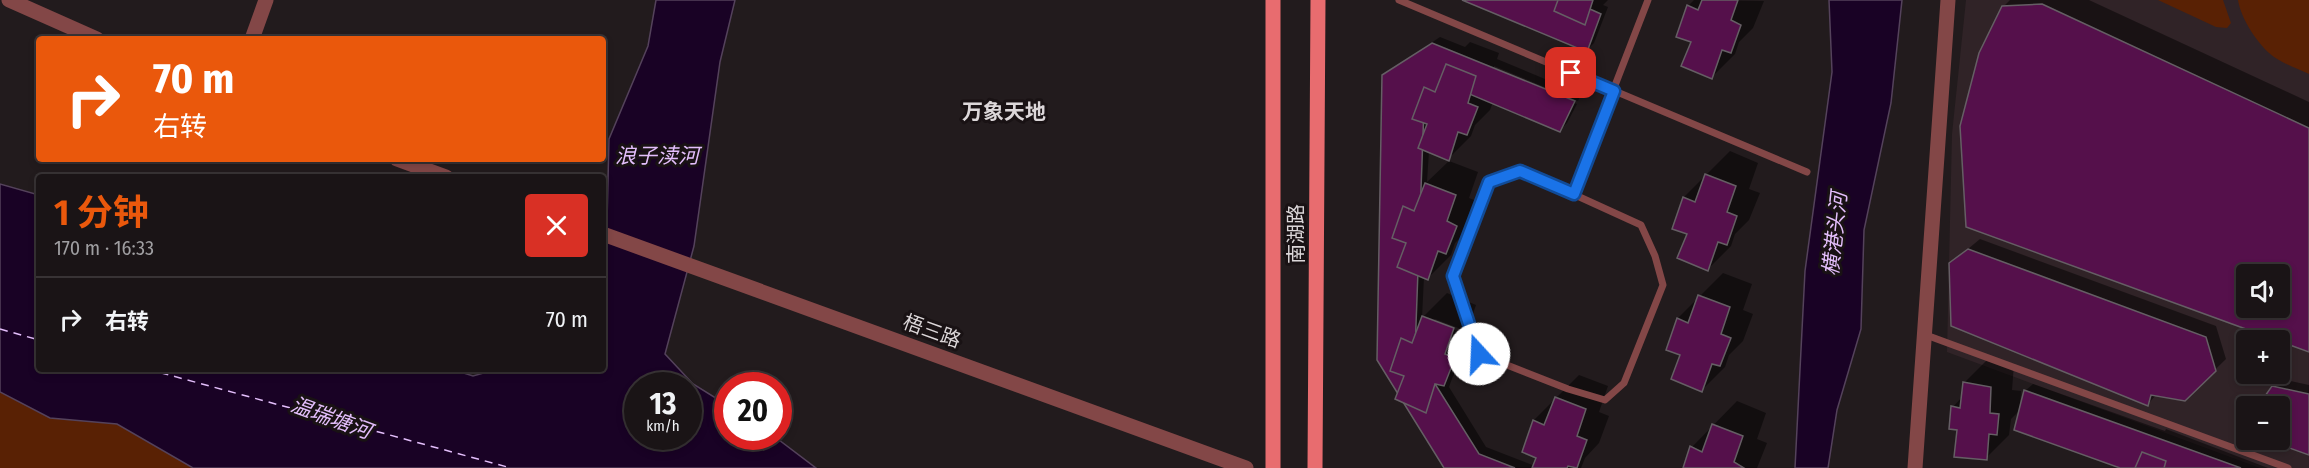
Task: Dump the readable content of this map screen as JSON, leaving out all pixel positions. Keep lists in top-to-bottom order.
{
  "streets": {
    "main road": ["南湖路"],
    "street": ["梧三路"]
  },
  "districts": ["万象天地"],
  "water": ["浪子渎河", "横港头河", "温瑞塘河"],
  "page": {
    "turn": ["70 m", "右转"],
    "heading": ["1 分钟", "170 m · 16:33"],
    "map_buttons": ["+", "−"],
    "list": [
      {
        "name": "右转",
        "value": "70 m"
      }
    ],
    "speed": "13 km/h",
    "limit": "20"
  }
}
